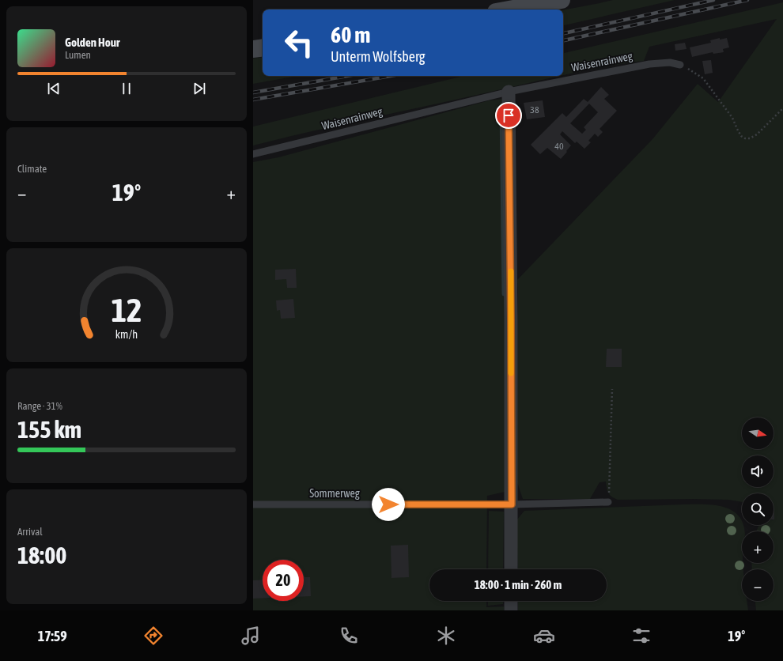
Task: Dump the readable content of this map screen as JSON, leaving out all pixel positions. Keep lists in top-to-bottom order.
{
  "streets": {
    "lane": ["Waisenrainweg", "Sommerweg"]
  },
  "house_numbers": ["38", "40"],
  "north": "right",
  "page": {
    "turn": ["60 m", "Unterm Wolfsberg"],
    "song": ["Golden Hour", "Lumen"],
    "tile": [
      "Climate",
      ["Range · 31%", "155 km"],
      ["Arrival", "18:00"]
    ],
    "heat": ["−", "19°", "+"],
    "map_buttons": ["+", "−"],
    "limit": "20",
    "trip": "18:00 · 1 min · 260 m",
    "tabs": ["17:59", "19°"],
    "gauge": ["12", "km/h"]
  }
}
